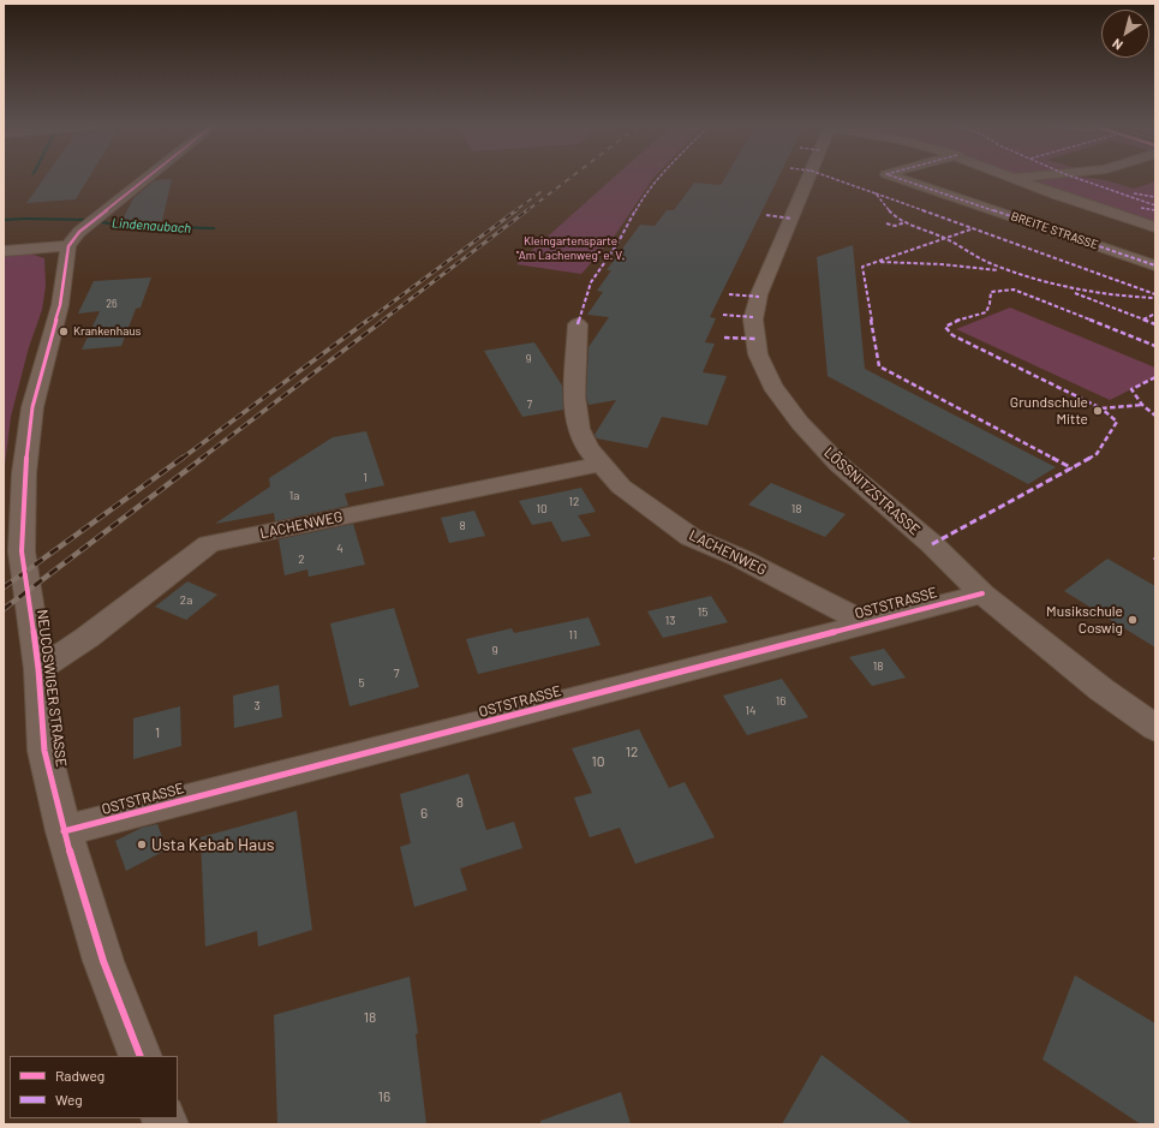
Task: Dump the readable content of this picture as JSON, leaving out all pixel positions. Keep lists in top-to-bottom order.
{
  "streets": {
    "street": [
      "BREITE STRASSE",
      "LÖSSNITZSTRASSE",
      "LACHENWEG",
      "OSTSTRASSE",
      "NEUCOSWIGER STRASSE"
    ]
  },
  "crossings": [
    ["LÖSSNITZSTRASSE", "OSTSTRASSE"],
    ["LACHENWEG", "OSTSTRASSE"],
    ["LACHENWEG", "NEUCOSWIGER STRASSE"],
    ["OSTSTRASSE", "NEUCOSWIGER STRASSE"]
  ],
  "water": ["Lindenaubach"],
  "parks": ["Kleingartensparte \"Am Lachenweg\" e. V."],
  "places": [
    "Krankenhaus",
    "Grundschule Mitte",
    "Musikschule Coswig",
    "Usta Kebab Haus"
  ],
  "house_numbers": [
    "26",
    "9",
    "7",
    "1",
    "1a",
    "12",
    "10",
    "18",
    "8",
    "4",
    "2",
    "2a",
    "15",
    "13",
    "11",
    "9",
    "18",
    "7",
    "5",
    "16",
    "3",
    "14",
    "1",
    "12",
    "10",
    "8",
    "6",
    "18",
    "16"
  ],
  "legend": ["Radweg", "Weg"],
  "north": "bottom left"
}
